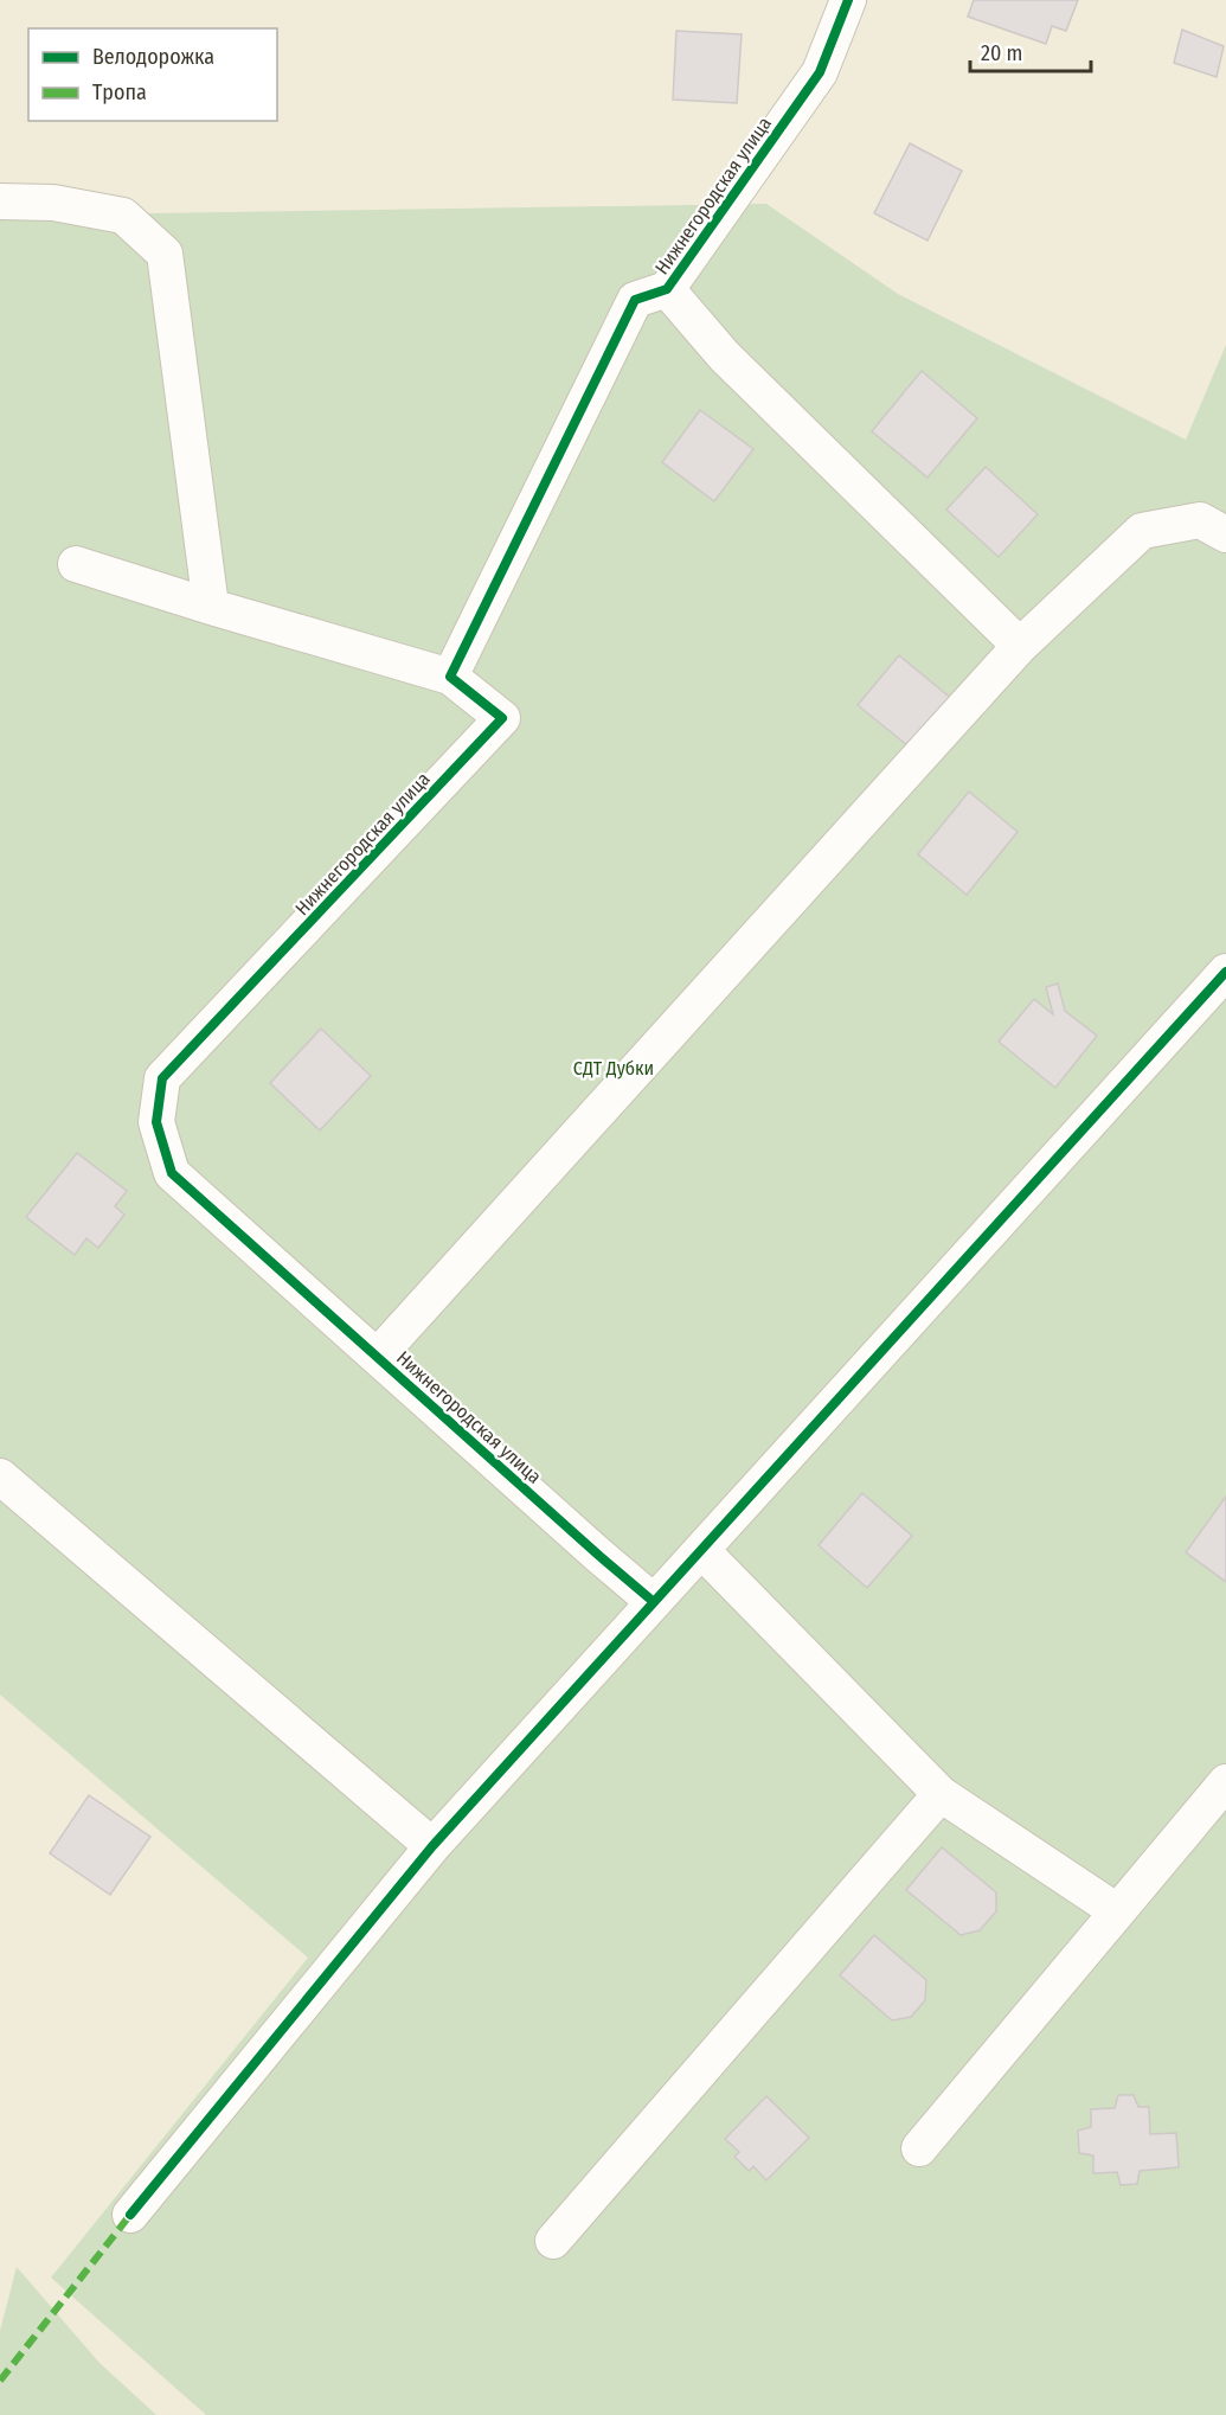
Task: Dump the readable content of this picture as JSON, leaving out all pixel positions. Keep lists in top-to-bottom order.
{
  "streets": {
    "street": ["Нижнегородская улица"]
  },
  "parks": ["СДТ Дубки"],
  "legend": ["Велодорожка", "Тропа"],
  "scale_bar": "20 m"
}
